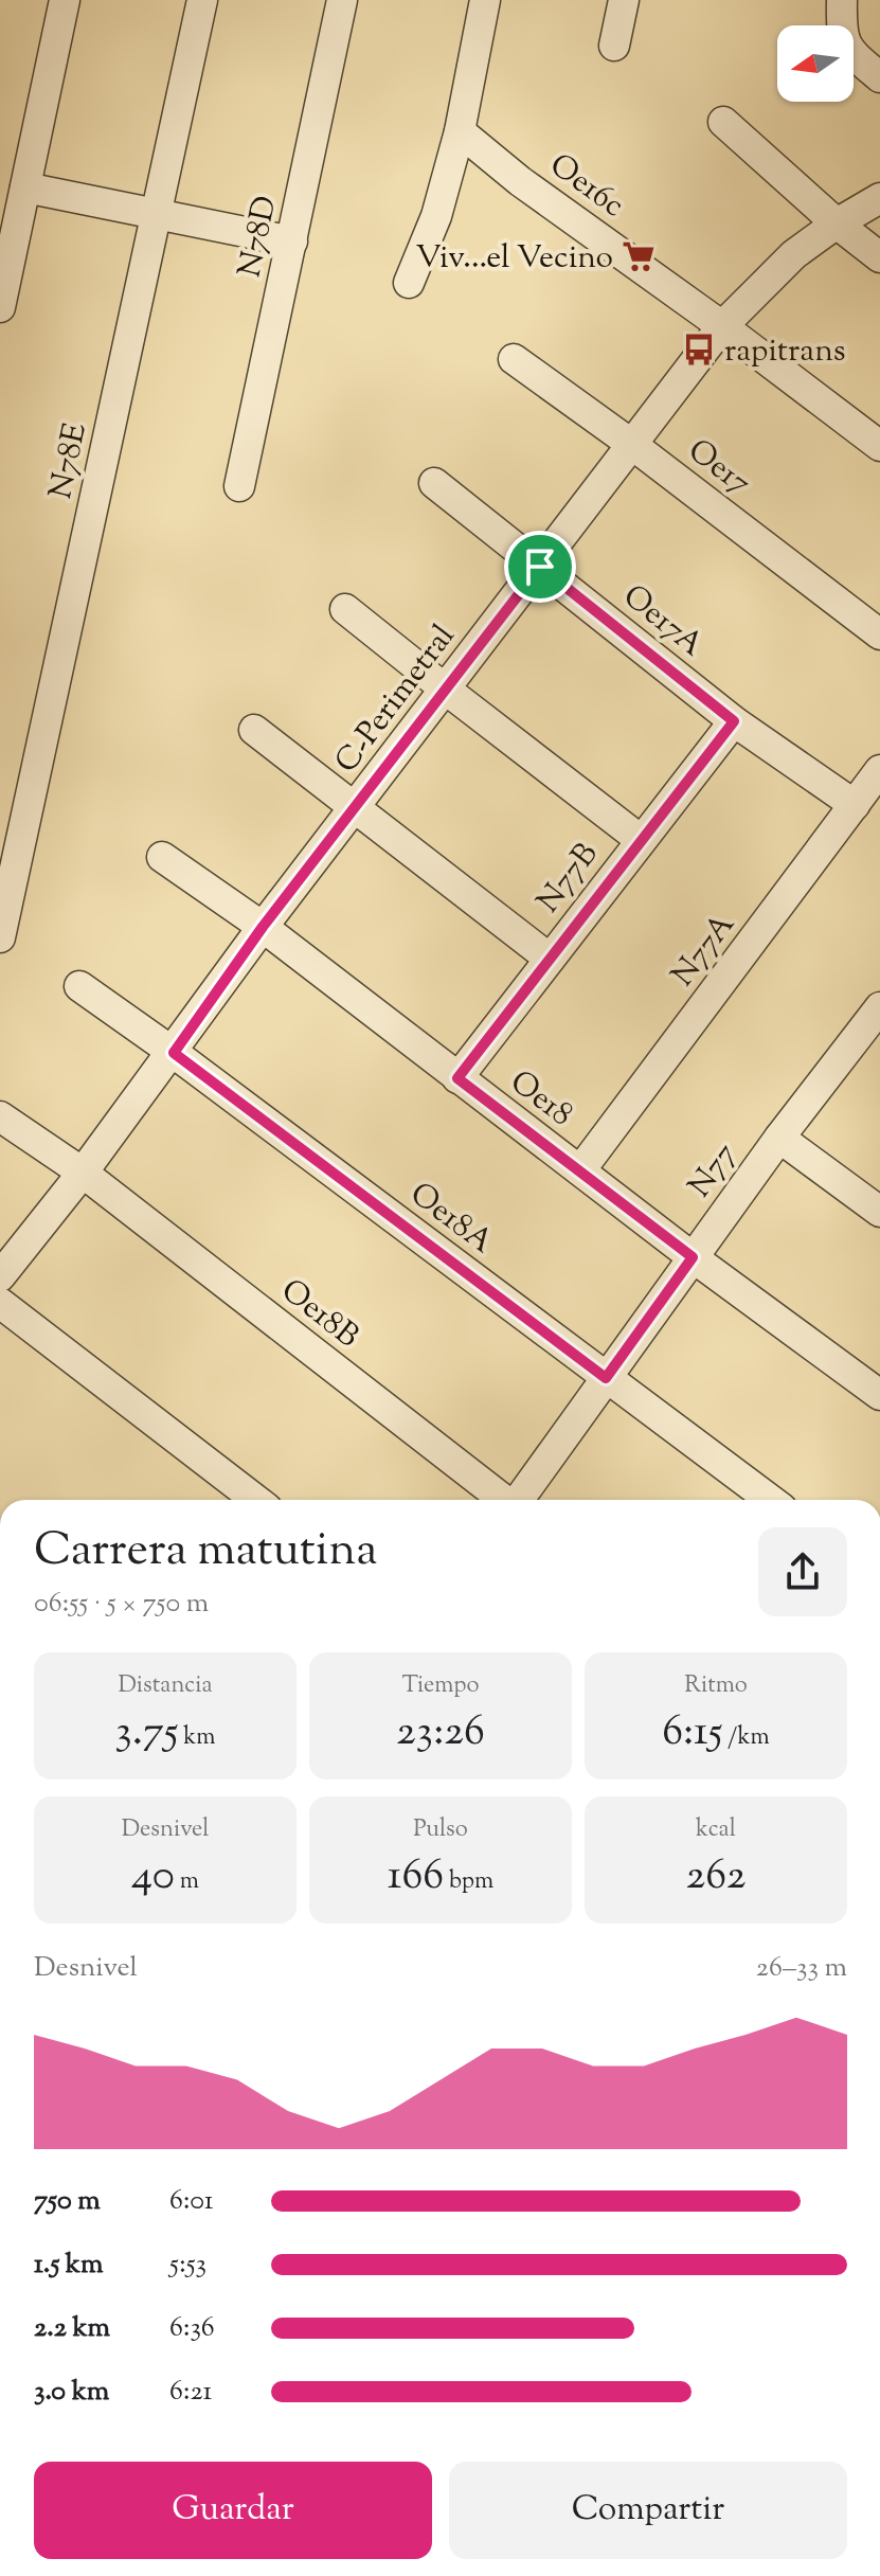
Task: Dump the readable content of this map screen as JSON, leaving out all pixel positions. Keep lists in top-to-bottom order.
{
  "streets": {
    "street": [
      "Oe16c",
      "N78D",
      "N78E",
      "Oe17",
      "Oe17A",
      "C-Perimetral",
      "N77B",
      "N77A",
      "Oe18",
      "N77",
      "Oe18A",
      "Oe18B"
    ]
  },
  "crossings": [
    ["Oe16c", "C-Perimetral"],
    ["Oe17", "C-Perimetral"],
    ["Oe17A", "C-Perimetral"],
    ["Oe17A", "N77B"],
    ["Oe17A", "N77A"],
    ["C-Perimetral", "Oe18"],
    ["C-Perimetral", "Oe18A"],
    ["C-Perimetral", "Oe18B"],
    ["N77B", "Oe18"],
    ["N77A", "Oe18"],
    ["Oe18", "N77"],
    ["N77", "Oe18A"]
  ],
  "places": {
    "supermarket": ["Viv...el Vecino"],
    "bus stop": ["rapitrans"]
  },
  "north": "left",
  "page": {
    "heading": ["Carrera matutina", "06:55 · 5 × 750 m"],
    "stats": [
      ["Distancia", "3.75 km"],
      ["Tiempo", "23:26"],
      ["Ritmo", "6:15 /km"],
      ["Desnivel", "40 m"],
      ["Pulso", "166 bpm"],
      ["kcal", "262"]
    ],
    "chart": ["Desnivel", "26–33 m"],
    "list": [
      {
        "name": "750 m",
        "note": "6:01"
      },
      {
        "name": "1.5 km",
        "note": "5:53"
      },
      {
        "name": "2.2 km",
        "note": "6:36"
      },
      {
        "name": "3.0 km",
        "note": "6:21"
      }
    ],
    "buttons": ["Guardar", "Compartir"]
  }
}
